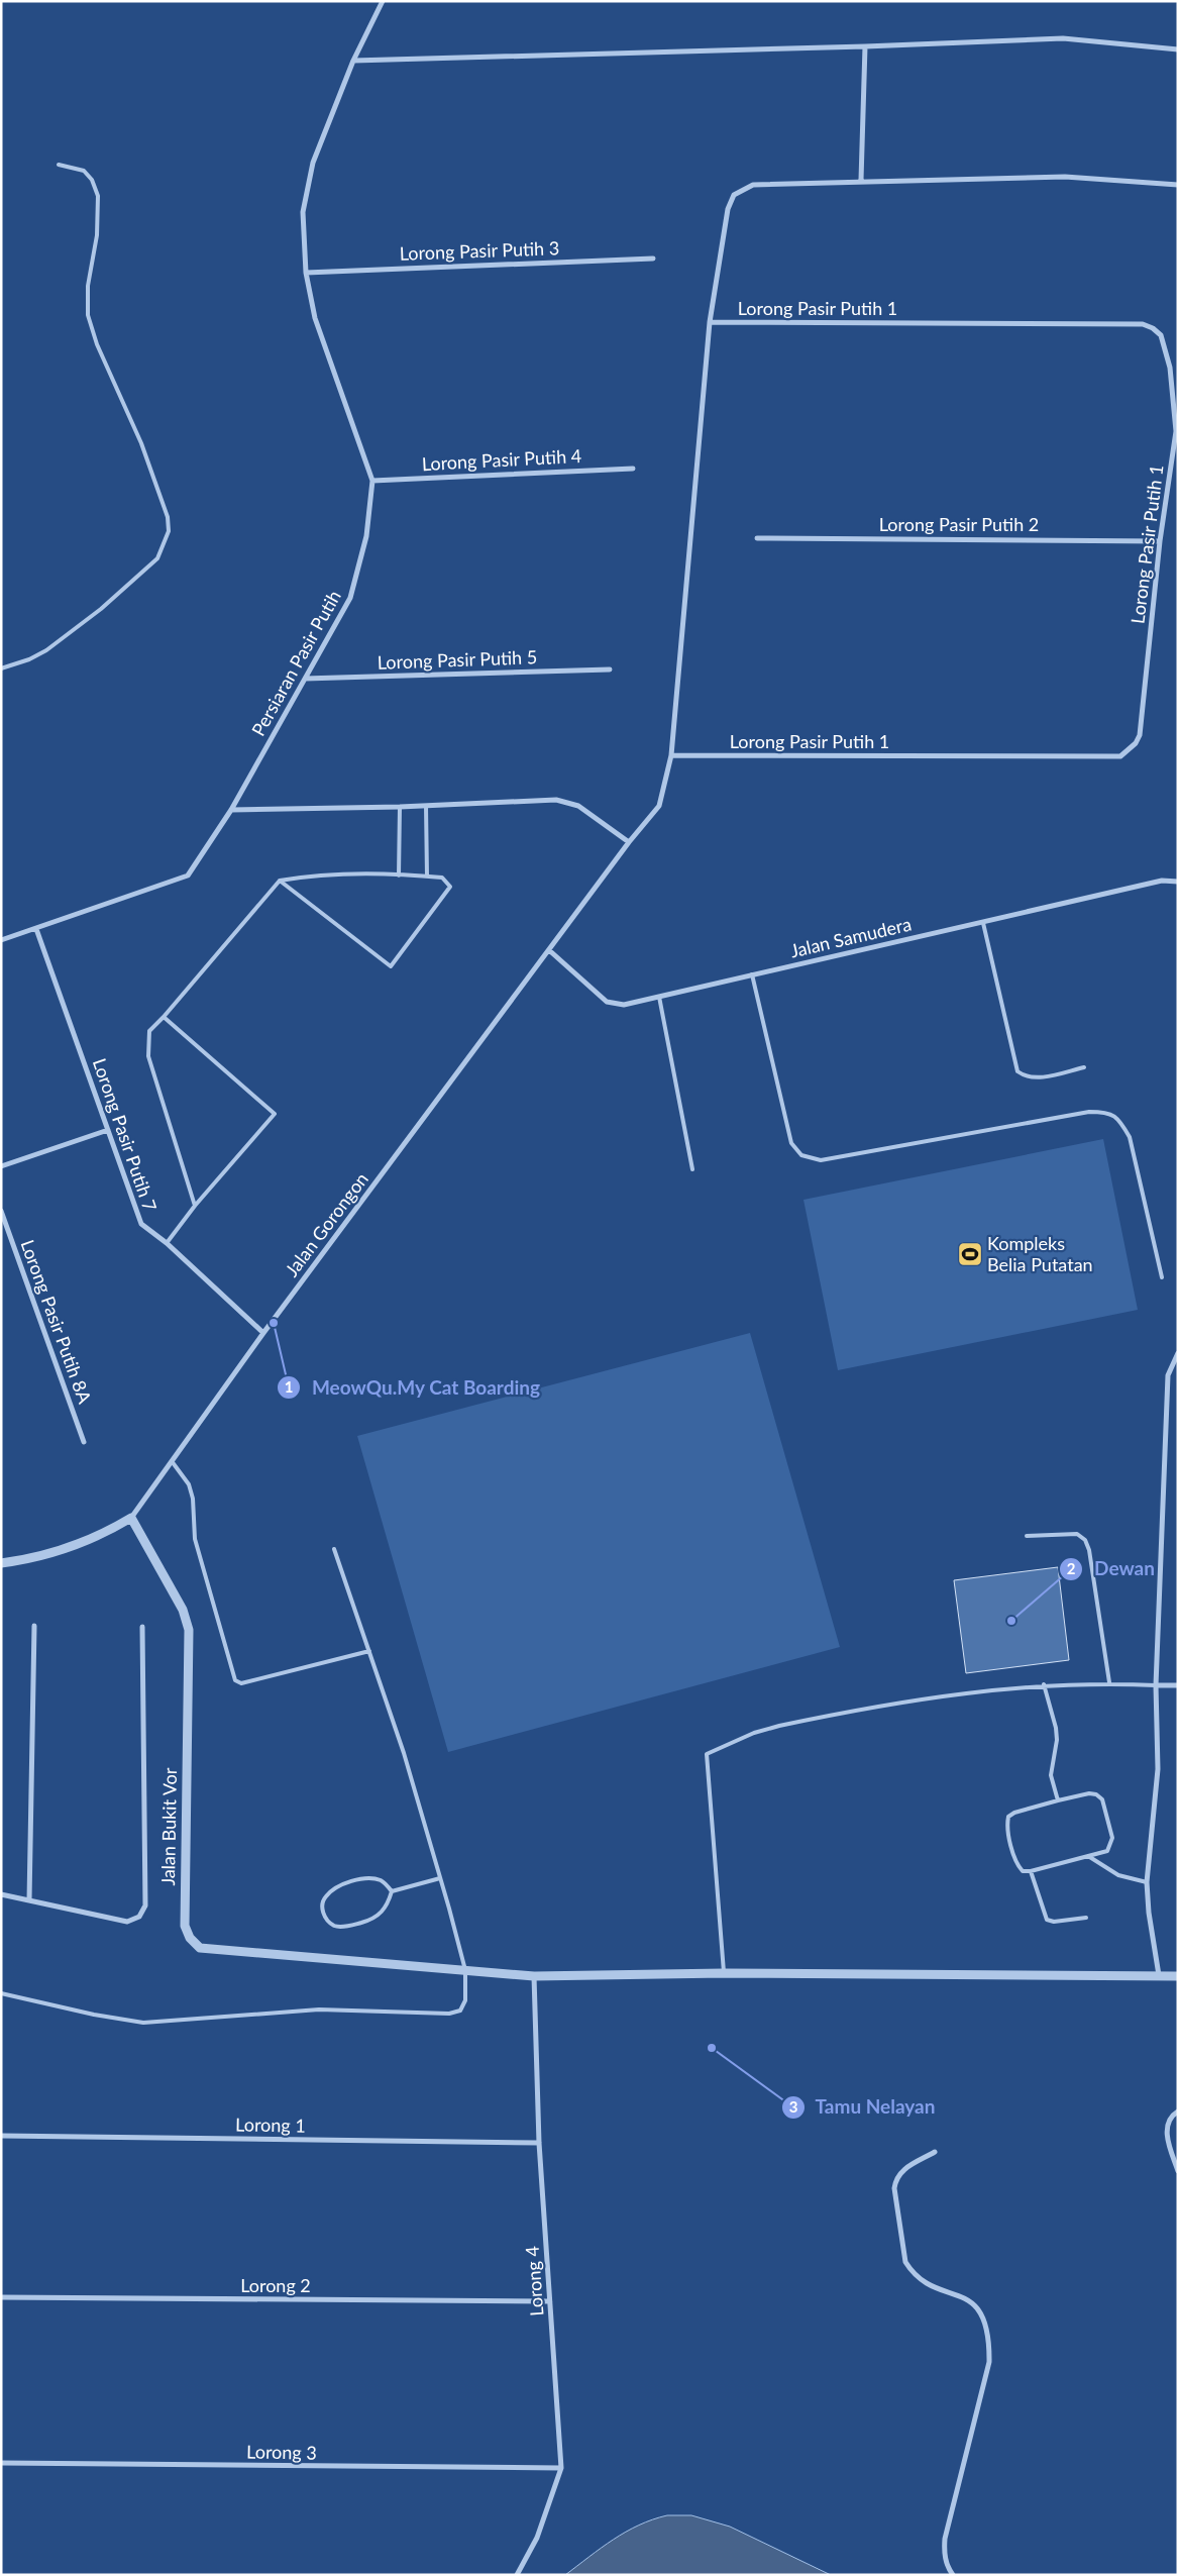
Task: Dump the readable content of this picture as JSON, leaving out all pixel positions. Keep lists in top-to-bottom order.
{
  "streets": {
    "street": [
      "Lorong Pasir Putih 3",
      "Lorong Pasir Putih 1",
      "Lorong Pasir Putih 4",
      "Lorong Pasir Putih 2",
      "Lorong Pasir Putih 5",
      "Persiaran Pasir Putih",
      "Jalan Samudera",
      "Lorong Pasir Putih 7",
      "Jalan Gorongon",
      "Lorong Pasir Putih 8A",
      "Jalan Bukit Vor",
      "Lorong 1",
      "Lorong 4",
      "Lorong 2",
      "Lorong 3"
    ]
  },
  "crossings": [
    ["Lorong Pasir Putih 3", "Persiaran Pasir Putih"],
    ["Lorong Pasir Putih 1", "Lorong Pasir Putih 2"],
    ["Lorong Pasir Putih 1", "Jalan Gorongon"],
    ["Lorong Pasir Putih 4", "Persiaran Pasir Putih"],
    ["Lorong Pasir Putih 5", "Persiaran Pasir Putih"],
    ["Persiaran Pasir Putih", "Lorong Pasir Putih 7"],
    ["Jalan Samudera", "Jalan Gorongon"],
    ["Lorong Pasir Putih 7", "Jalan Gorongon"],
    ["Jalan Gorongon", "Jalan Bukit Vor"],
    ["Jalan Bukit Vor", "Lorong 4"],
    ["Lorong 1", "Lorong 4"],
    ["Lorong 4", "Lorong 2"],
    ["Lorong 4", "Lorong 3"]
  ],
  "places": {
    "sports": ["Kompleks Belia Putatan"],
    "other": ["MeowQu.My Cat Boarding", "Dewan", "Tamu Nelayan"]
  }
}
